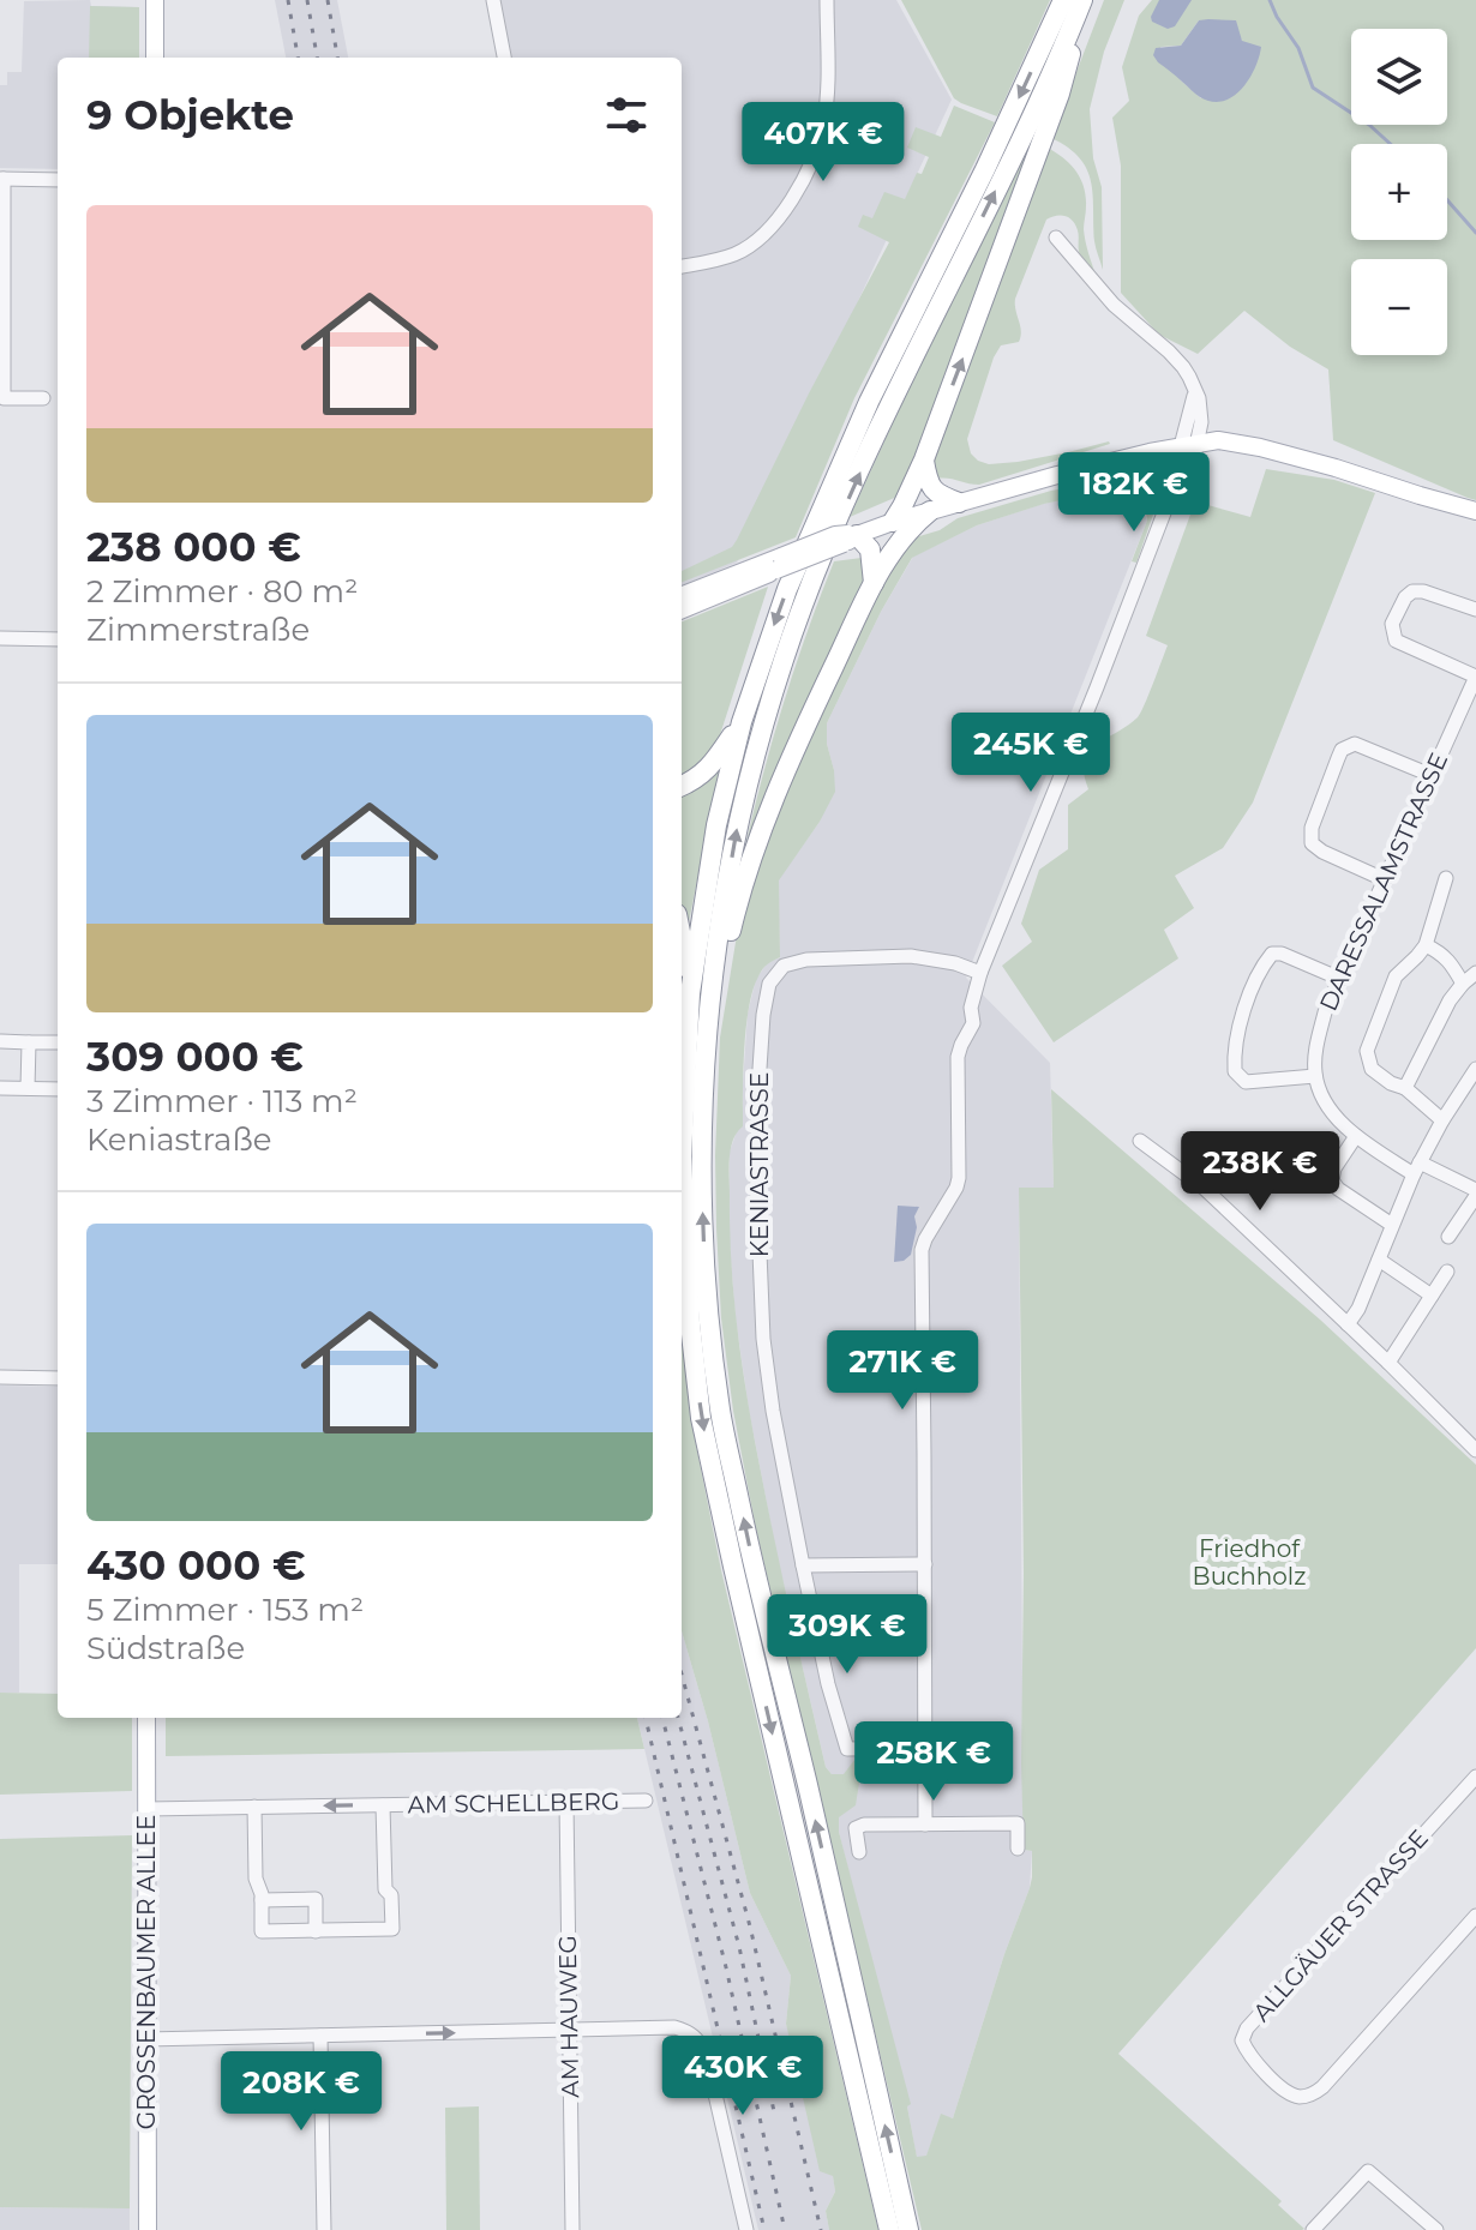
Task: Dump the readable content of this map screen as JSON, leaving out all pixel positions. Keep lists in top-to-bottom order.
{
  "streets": {
    "main road": ["GROSSENBAUMER ALLEE"],
    "street": [
      "DARESSALAMSTRASSE",
      "KENIASTRASSE",
      "AM SCHELLBERG",
      "ALLGÄUER STRASSE",
      "AM HAUWEG"
    ]
  },
  "crossings": [
    ["AM SCHELLBERG", "GROSSENBAUMER ALLEE"],
    ["AM SCHELLBERG", "AM HAUWEG"]
  ],
  "parks": ["Friedhof Buchholz"],
  "page": {
    "map_buttons": ["+", "−"],
    "heading": "9 Objekte",
    "price": [
      "407K €",
      "182K €",
      "245K €",
      "238K €",
      "271K €",
      "309K €",
      "258K €",
      "430K €",
      "208K €"
    ],
    "list": [
      {
        "name": "238 000 €",
        "note": "2 Zimmer · 80 m² · Zimmerstraße"
      },
      {
        "name": "309 000 €",
        "note": "3 Zimmer · 113 m² · Keniastraße"
      },
      {
        "name": "430 000 €",
        "note": "5 Zimmer · 153 m² · Südstraße"
      }
    ]
  }
}
